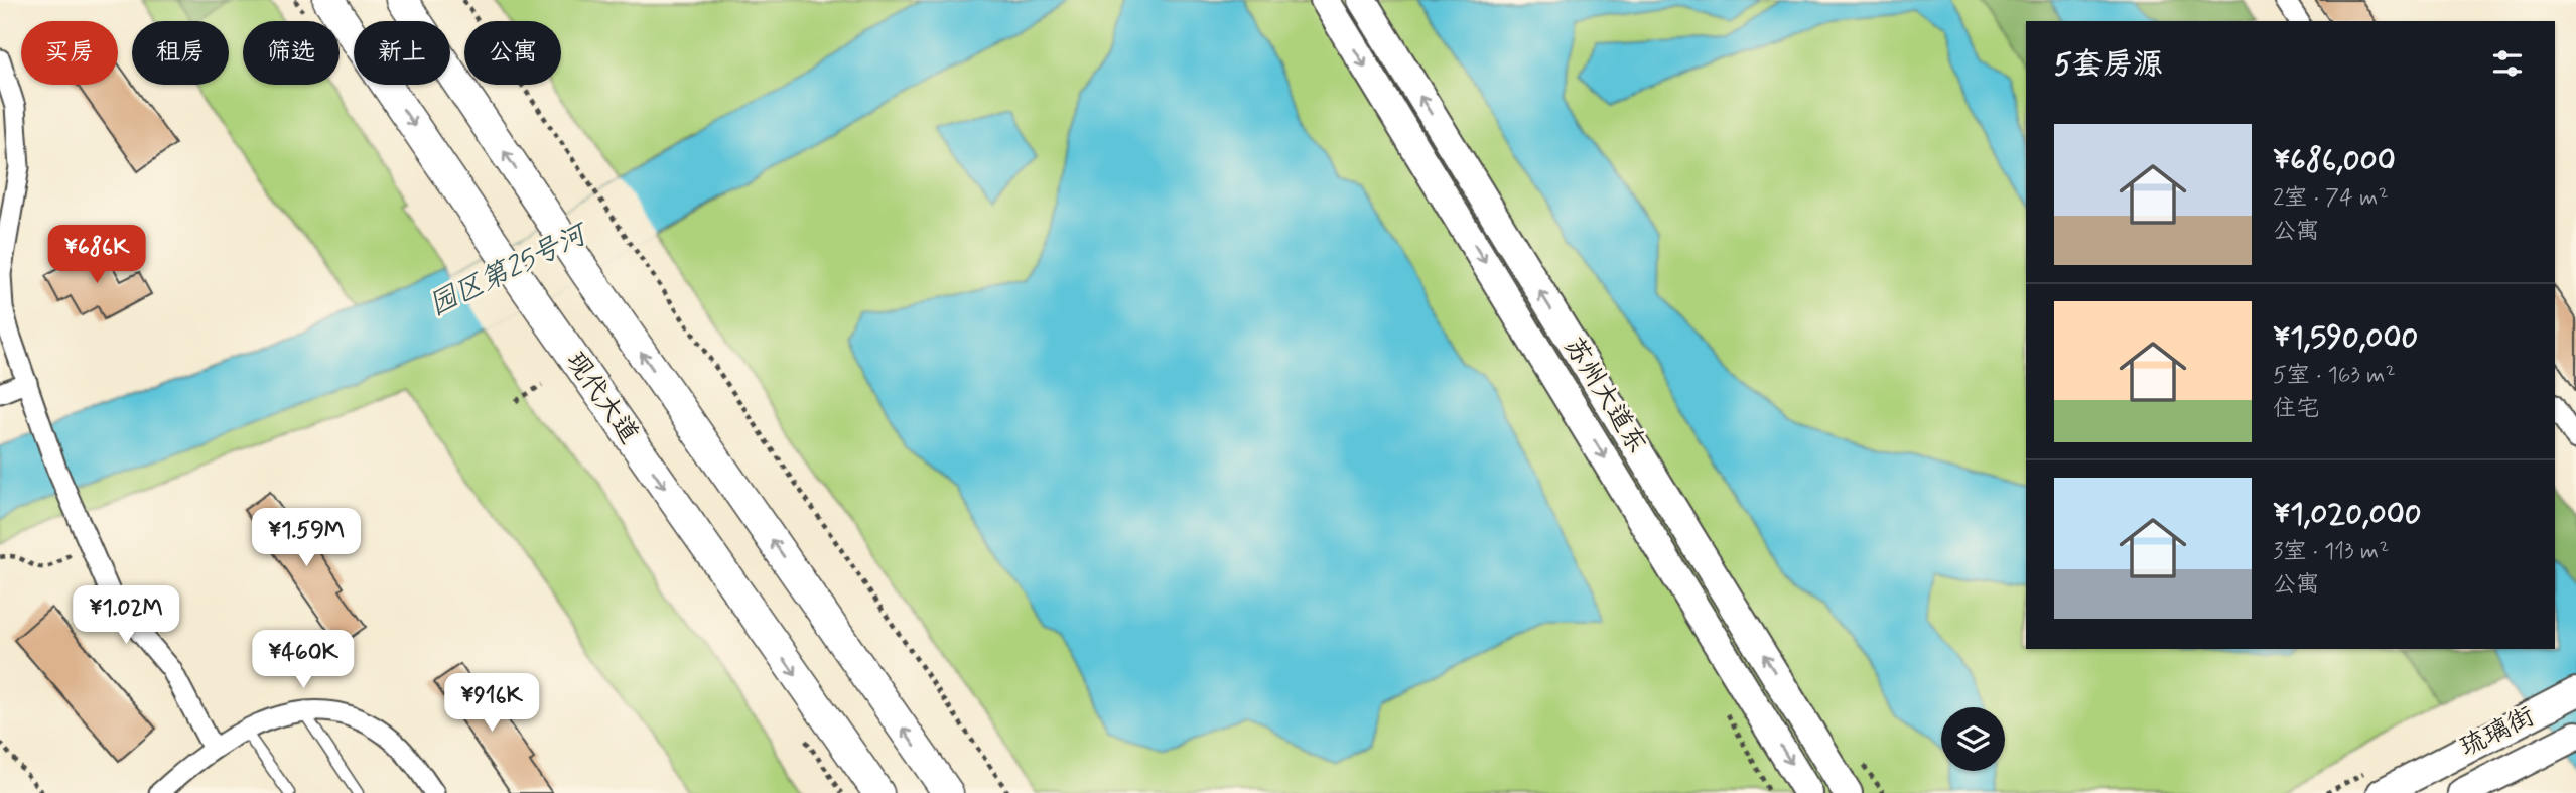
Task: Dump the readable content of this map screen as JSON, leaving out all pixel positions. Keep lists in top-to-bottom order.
{
  "streets": {
    "main road": ["苏州大道东", "现代大道", "琉璃街"]
  },
  "water": ["园区第25号河"],
  "page": {
    "chip": [
      "买房",
      "租房",
      "筛选",
      "新上",
      "公寓"
    ],
    "heading": "5套房源",
    "list": [
      {
        "name": "¥686,000",
        "note": "2室 · 74 m² · 公寓"
      },
      {
        "name": "¥1,590,000",
        "note": "5室 · 163 m² · 住宅"
      },
      {
        "name": "¥1,020,000",
        "note": "3室 · 113 m² · 公寓"
      }
    ],
    "price": [
      "¥686K",
      "¥1.59M",
      "¥1.02M",
      "¥460K",
      "¥916K"
    ]
  }
}
